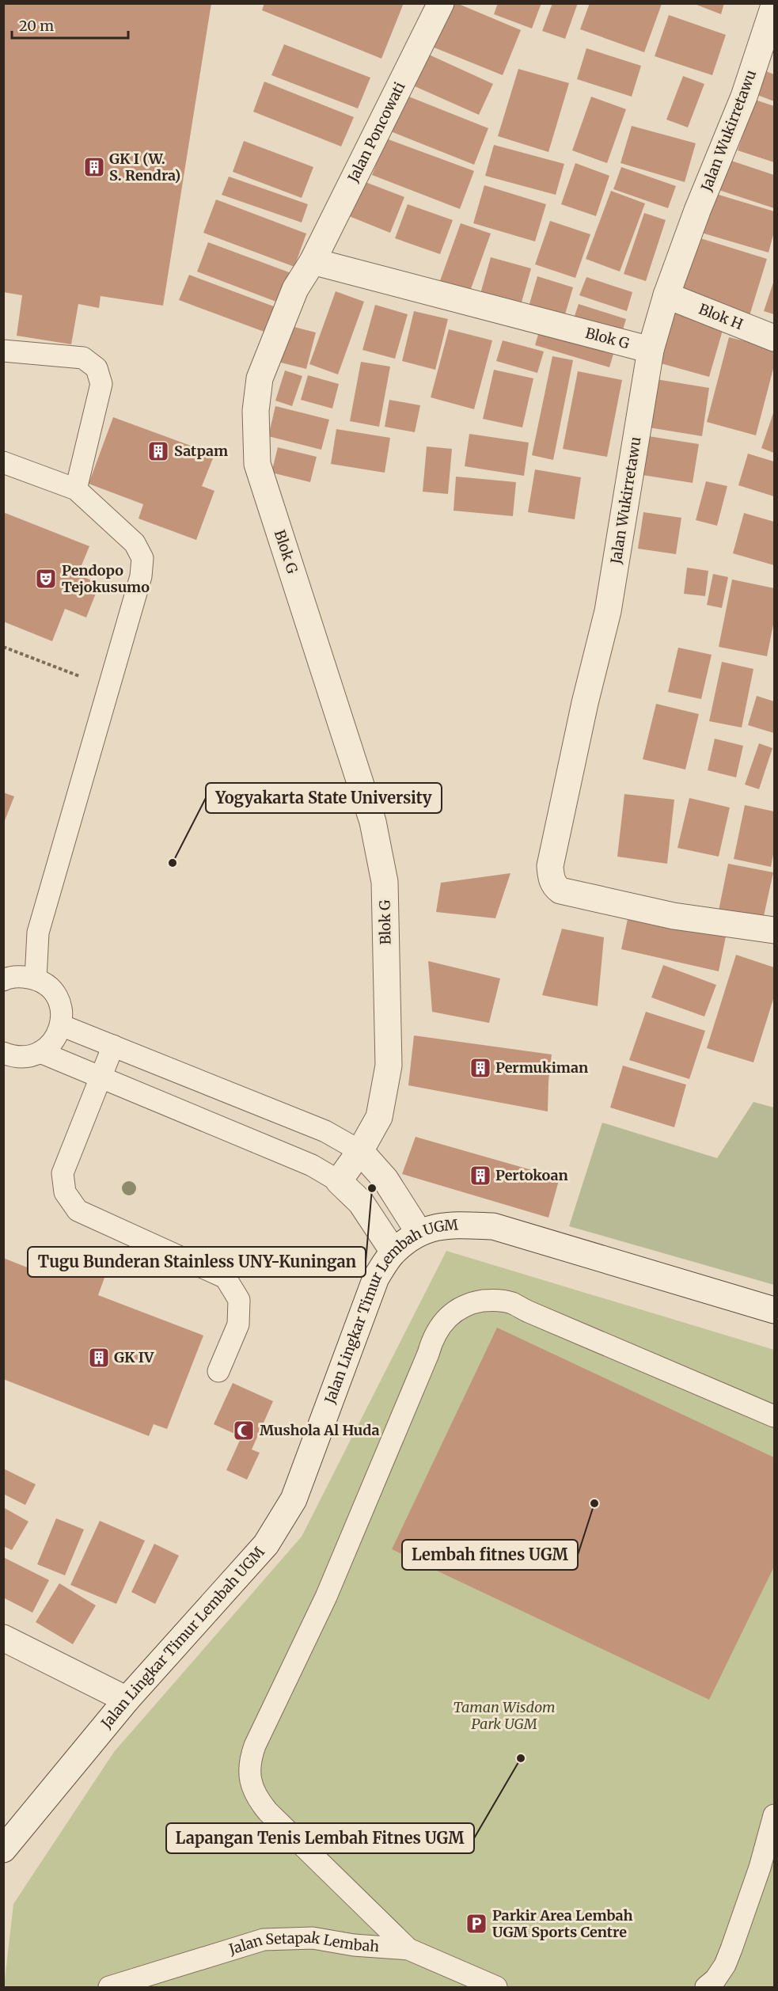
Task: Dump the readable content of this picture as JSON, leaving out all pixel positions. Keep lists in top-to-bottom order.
{
  "streets": {
    "street": [
      "Jalan Wukirretawu",
      "Jalan Poncowati",
      "Blok H",
      "Blok G",
      "Jalan Lingkar Timur Lembah UGM"
    ],
    "lane": ["Jalan Setapak Lembah"]
  },
  "crossings": [
    ["Jalan Wukirretawu", "Blok H"],
    ["Jalan Wukirretawu", "Blok G"],
    ["Jalan Poncowati", "Blok G"]
  ],
  "parks": ["Taman Wisdom Park UGM"],
  "places": {
    "building": [
      "GK I (W. S. Rendra)",
      "Satpam",
      "Permukiman",
      "Pertokoan",
      "GK IV"
    ],
    "theatre": ["Pendopo Tejokusumo"],
    "other": [
      "Yogyakarta State University",
      "Tugu Bunderan Stainless UNY-Kuningan",
      "Lembah fitnes UGM",
      "Lapangan Tenis Lembah Fitnes UGM"
    ],
    "mosque": ["Mushola Al Huda"],
    "parking": ["Parkir Area Lembah UGM Sports Centre"]
  },
  "scale_bar": "20 m"
}
